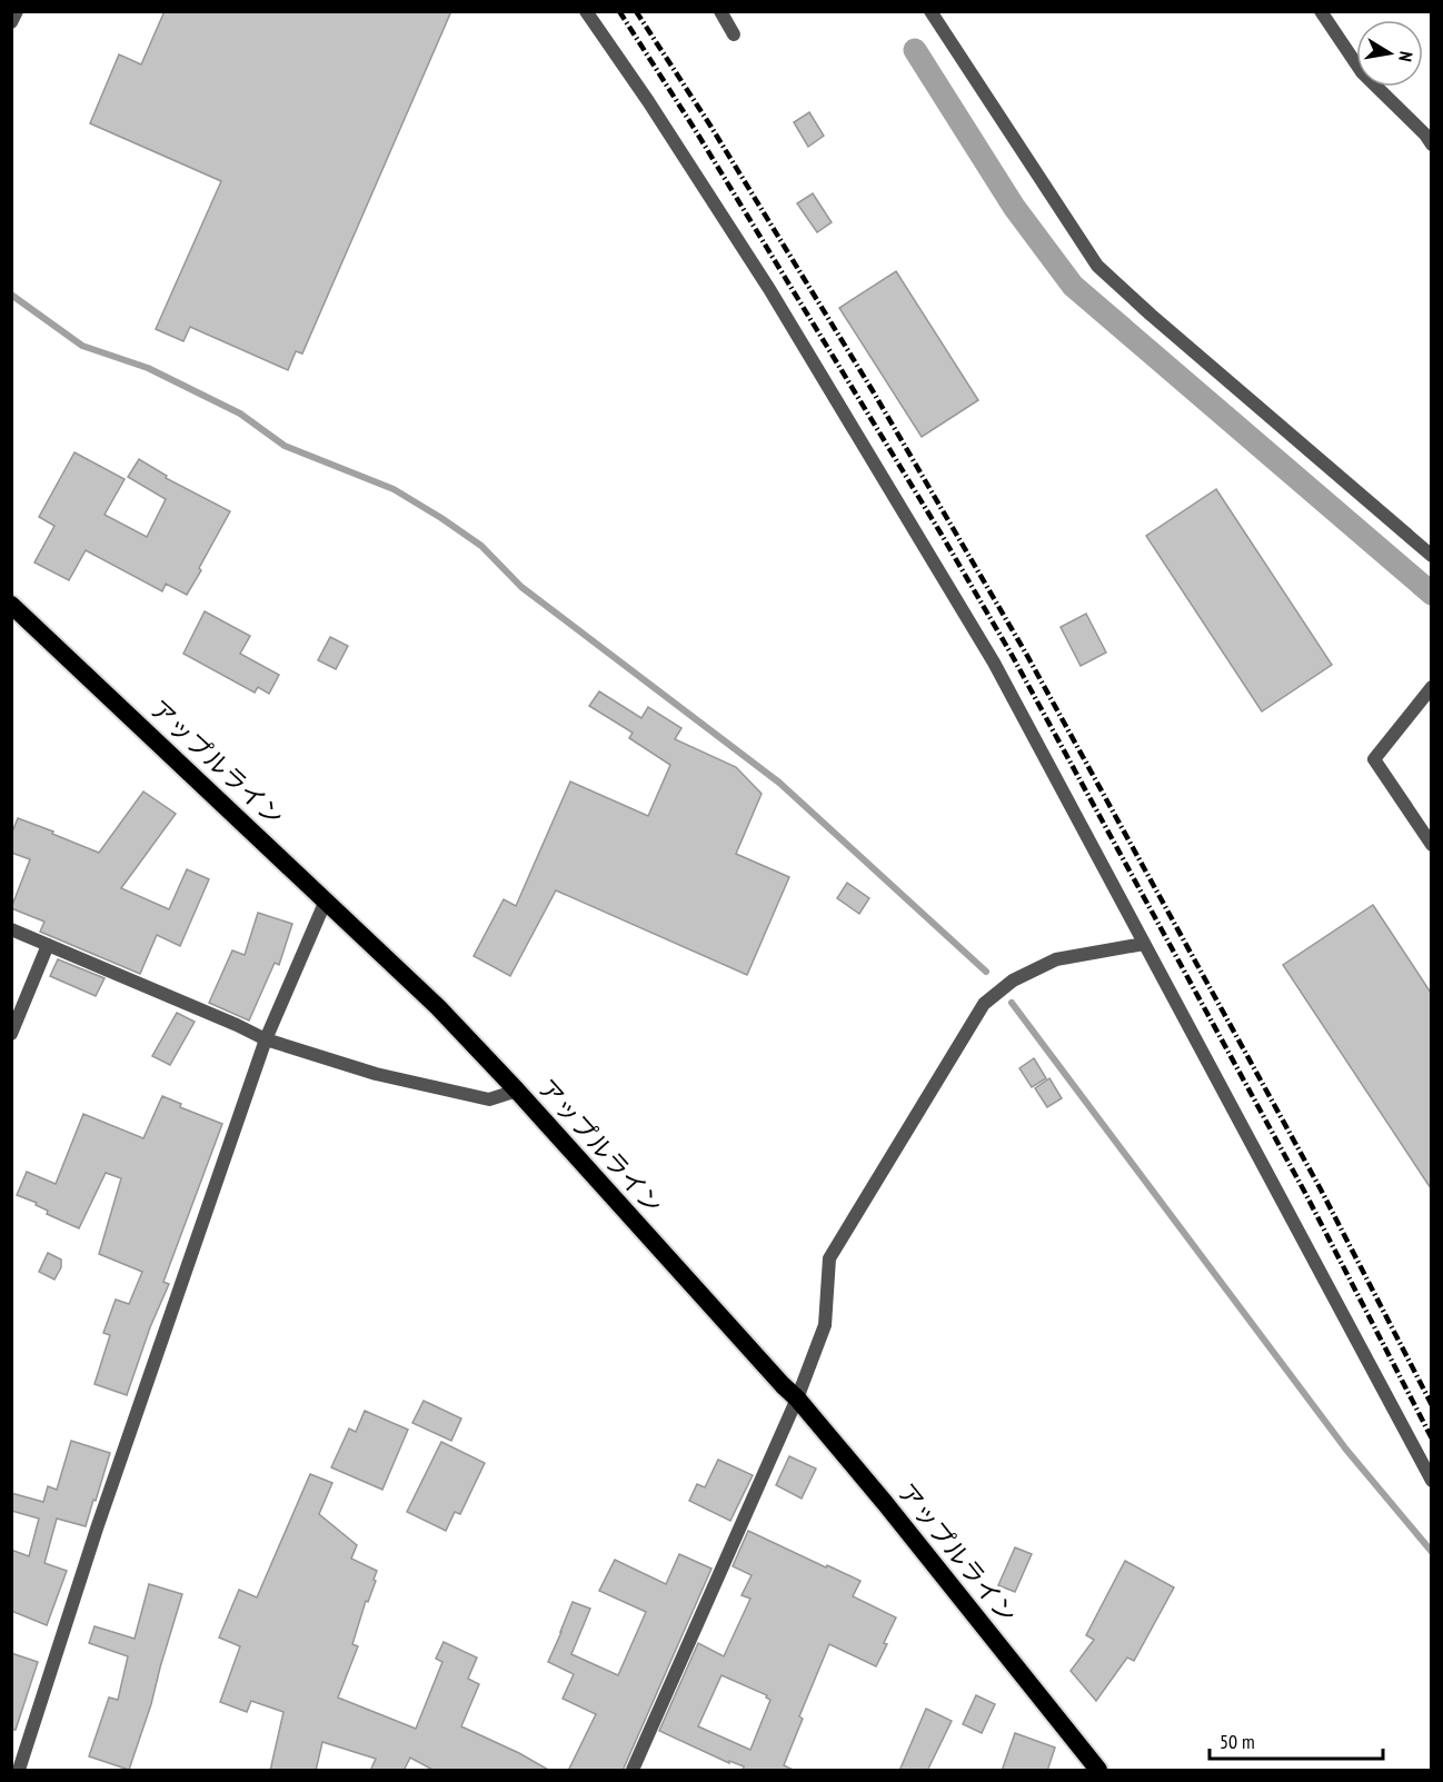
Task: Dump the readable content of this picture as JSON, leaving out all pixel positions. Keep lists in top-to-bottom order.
{
  "streets": {
    "highway": ["アップルライン"]
  },
  "scale_bar": "50 m",
  "north": "right"
}
